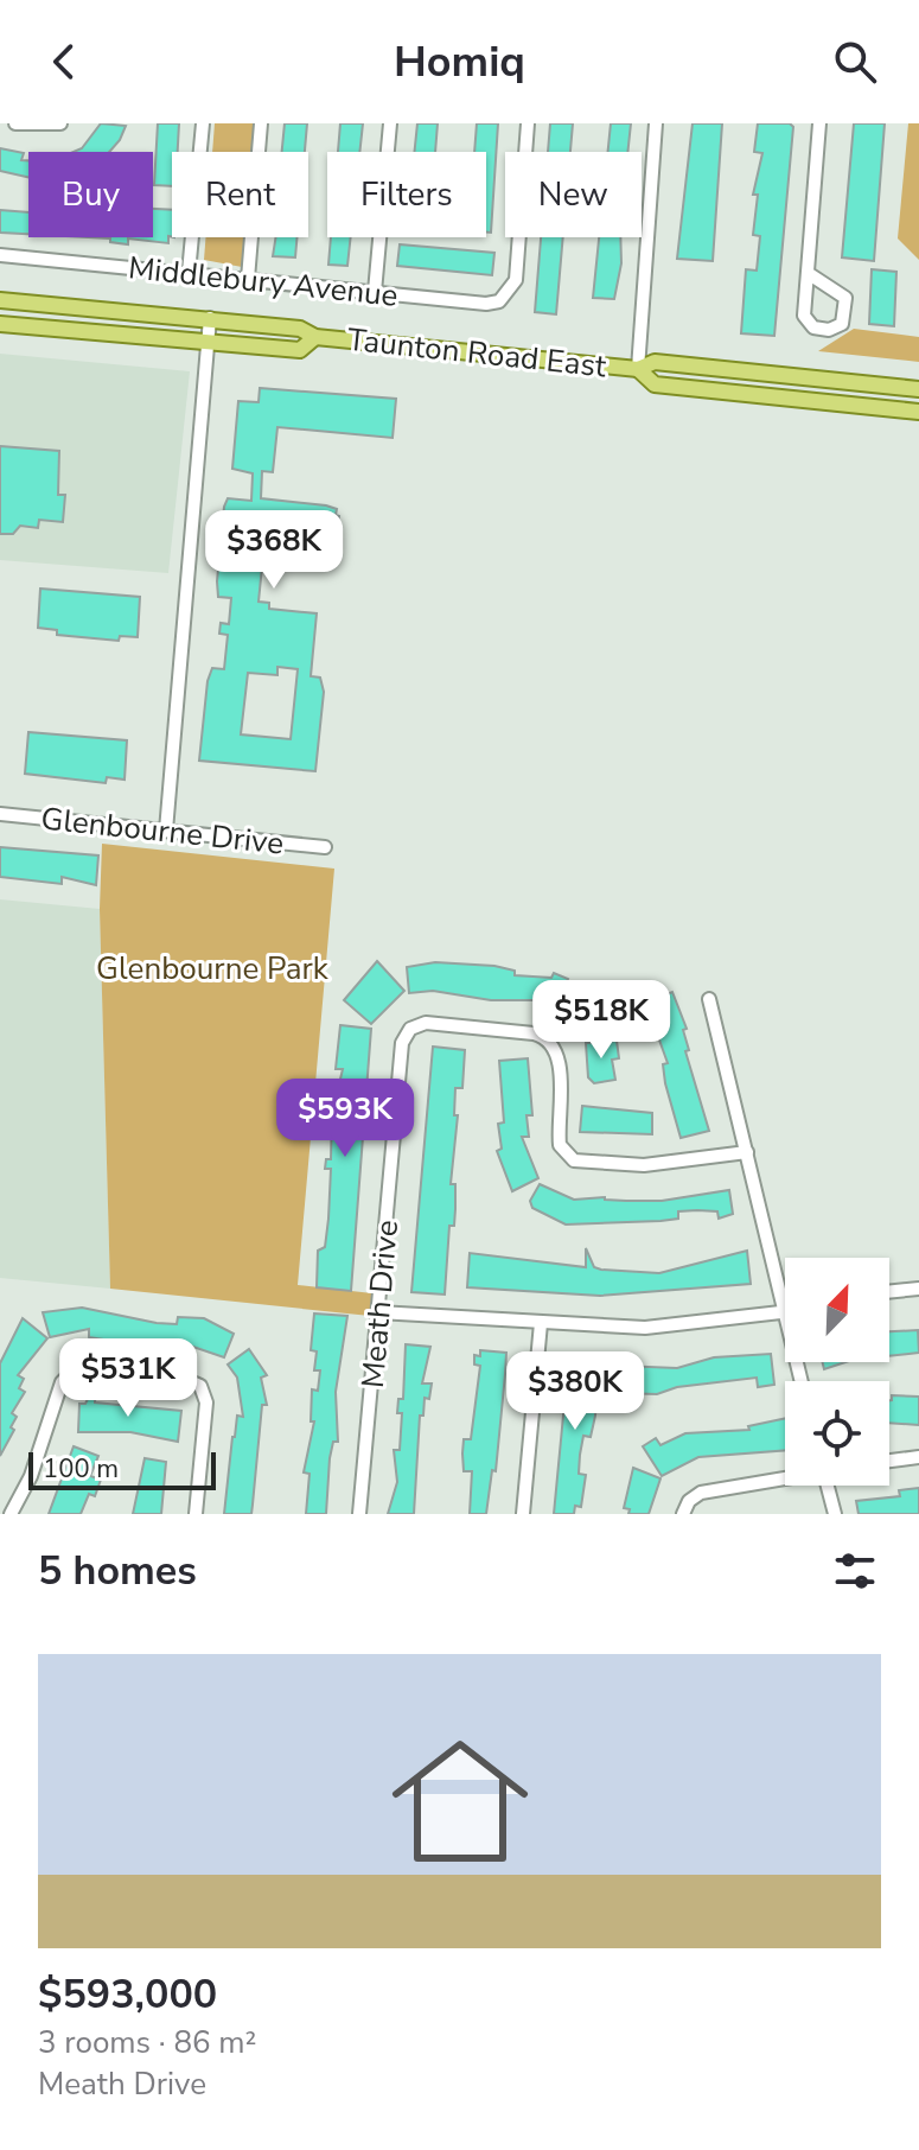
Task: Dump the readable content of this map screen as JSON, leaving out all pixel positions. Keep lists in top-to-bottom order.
{
  "streets": {
    "main road": ["Taunton Road East"],
    "street": ["Middlebury Avenue", "Glenbourne Drive", "Meath Drive"]
  },
  "parks": ["Glenbourne Park"],
  "scale_bar": "100 m",
  "north": "top right",
  "page": {
    "header": "Homiq",
    "chip": [
      "Buy",
      "Rent",
      "Filters",
      "New"
    ],
    "price": [
      "$368K",
      "$518K",
      "$593K",
      "$531K",
      "$380K"
    ],
    "scale": "100 m",
    "heading": "5 homes",
    "list": [
      {
        "name": "$593,000",
        "note": "3 rooms · 86 m² · Meath Drive"
      }
    ]
  }
}
